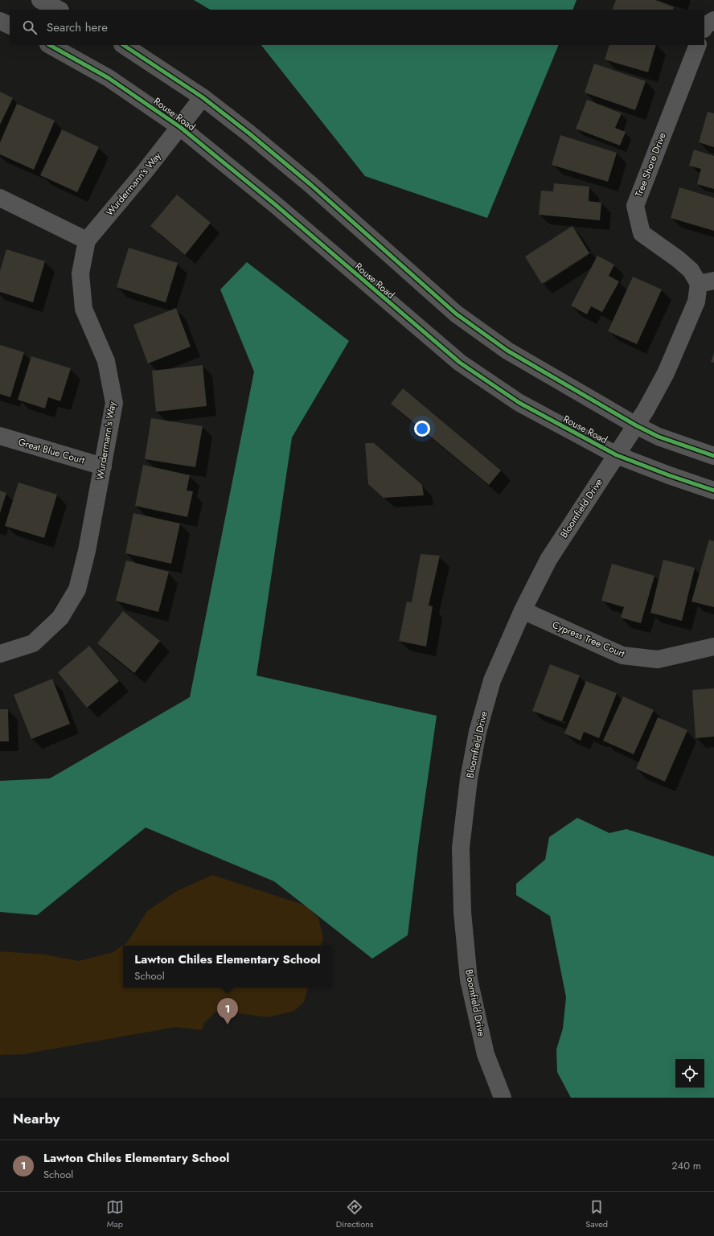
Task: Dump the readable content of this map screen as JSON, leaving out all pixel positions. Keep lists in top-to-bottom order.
{
  "streets": {
    "street": [
      "Rouse Road",
      "Tree Shore Drive",
      "Wurdermann's Way",
      "Great Blue Court",
      "Bloomfield Drive",
      "Cypress Tree Court"
    ]
  },
  "crossings": [
    ["Rouse Road", "Wurdermann's Way"],
    ["Rouse Road", "Bloomfield Drive"],
    ["Tree Shore Drive", "Bloomfield Drive"],
    ["Wurdermann's Way", "Great Blue Court"],
    ["Bloomfield Drive", "Cypress Tree Court"]
  ],
  "page": {
    "search": "Search here",
    "popup": ["Lawton Chiles Elementary School", "School"],
    "pins": "1",
    "heading": "Nearby",
    "list": [
      {
        "mark": "1",
        "name": "Lawton Chiles Elementary School",
        "note": "School",
        "value": "240 m"
      }
    ],
    "nav": ["Map", "Directions", "Saved"]
  }
}
